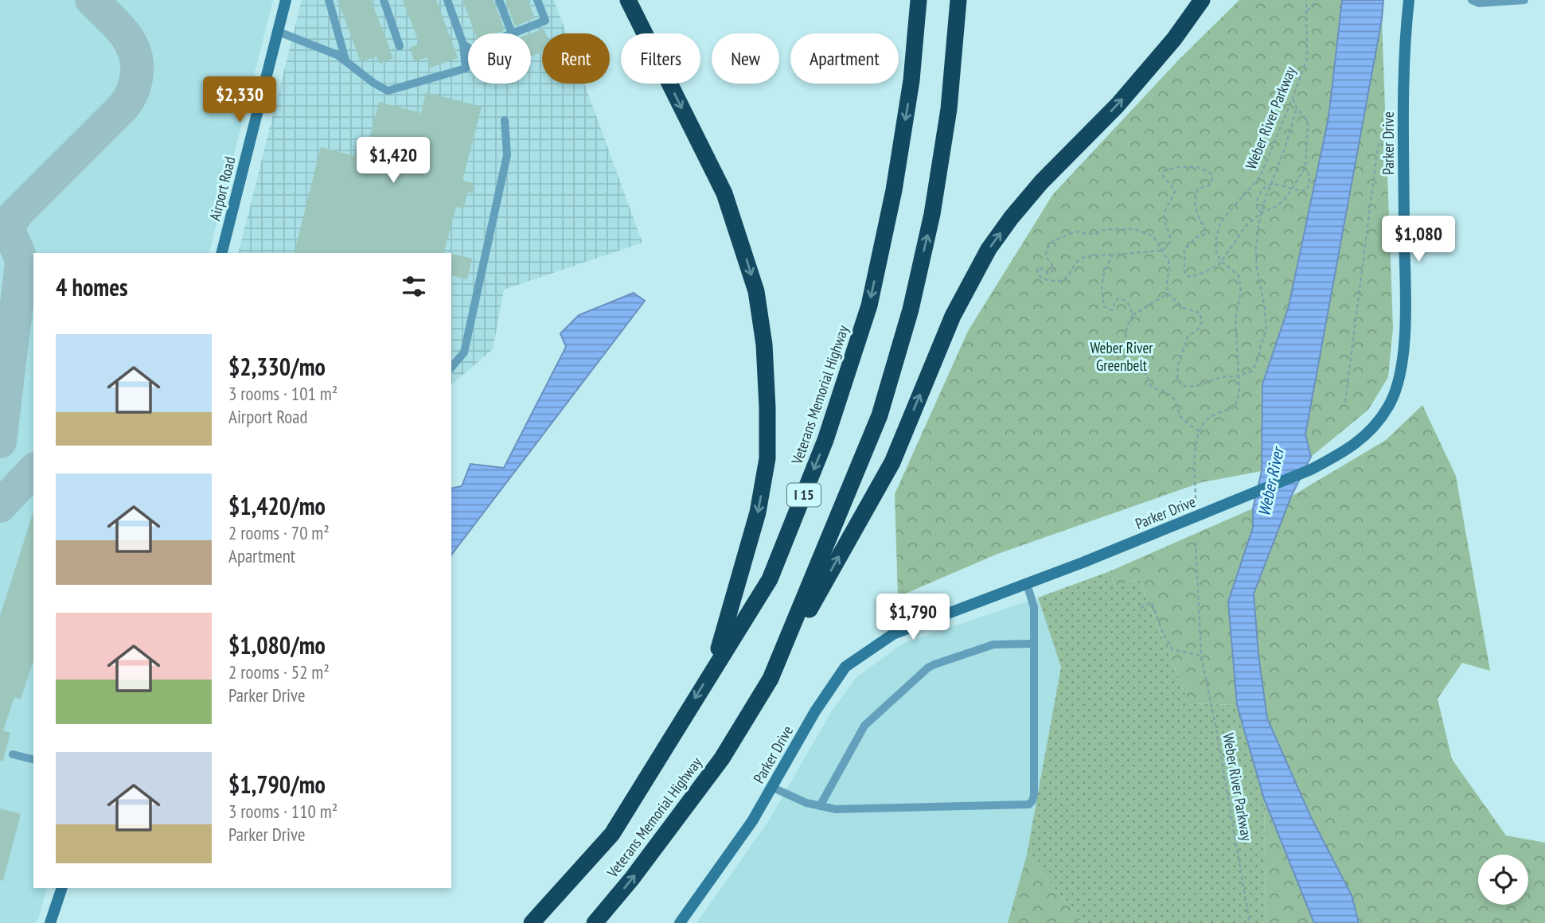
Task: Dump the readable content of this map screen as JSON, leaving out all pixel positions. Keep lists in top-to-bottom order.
{
  "streets": {
    "highway": ["Veterans Memorial Highway", "I 15"],
    "street": ["Parker Drive", "Airport Road"],
    "path": ["Weber River Parkway"]
  },
  "water": ["Weber River"],
  "parks": ["Weber River Greenbelt"],
  "page": {
    "chip": [
      "Buy",
      "Rent",
      "Filters",
      "New",
      "Apartment"
    ],
    "price": [
      "$2,330",
      "$1,420",
      "$1,080",
      "$1,790"
    ],
    "heading": "4 homes",
    "list": [
      {
        "name": "$2,330/mo",
        "note": "3 rooms · 101 m² · Airport Road"
      },
      {
        "name": "$1,420/mo",
        "note": "2 rooms · 70 m² · Apartment"
      },
      {
        "name": "$1,080/mo",
        "note": "2 rooms · 52 m² · Parker Drive"
      },
      {
        "name": "$1,790/mo",
        "note": "3 rooms · 110 m² · Parker Drive"
      }
    ]
  }
}
